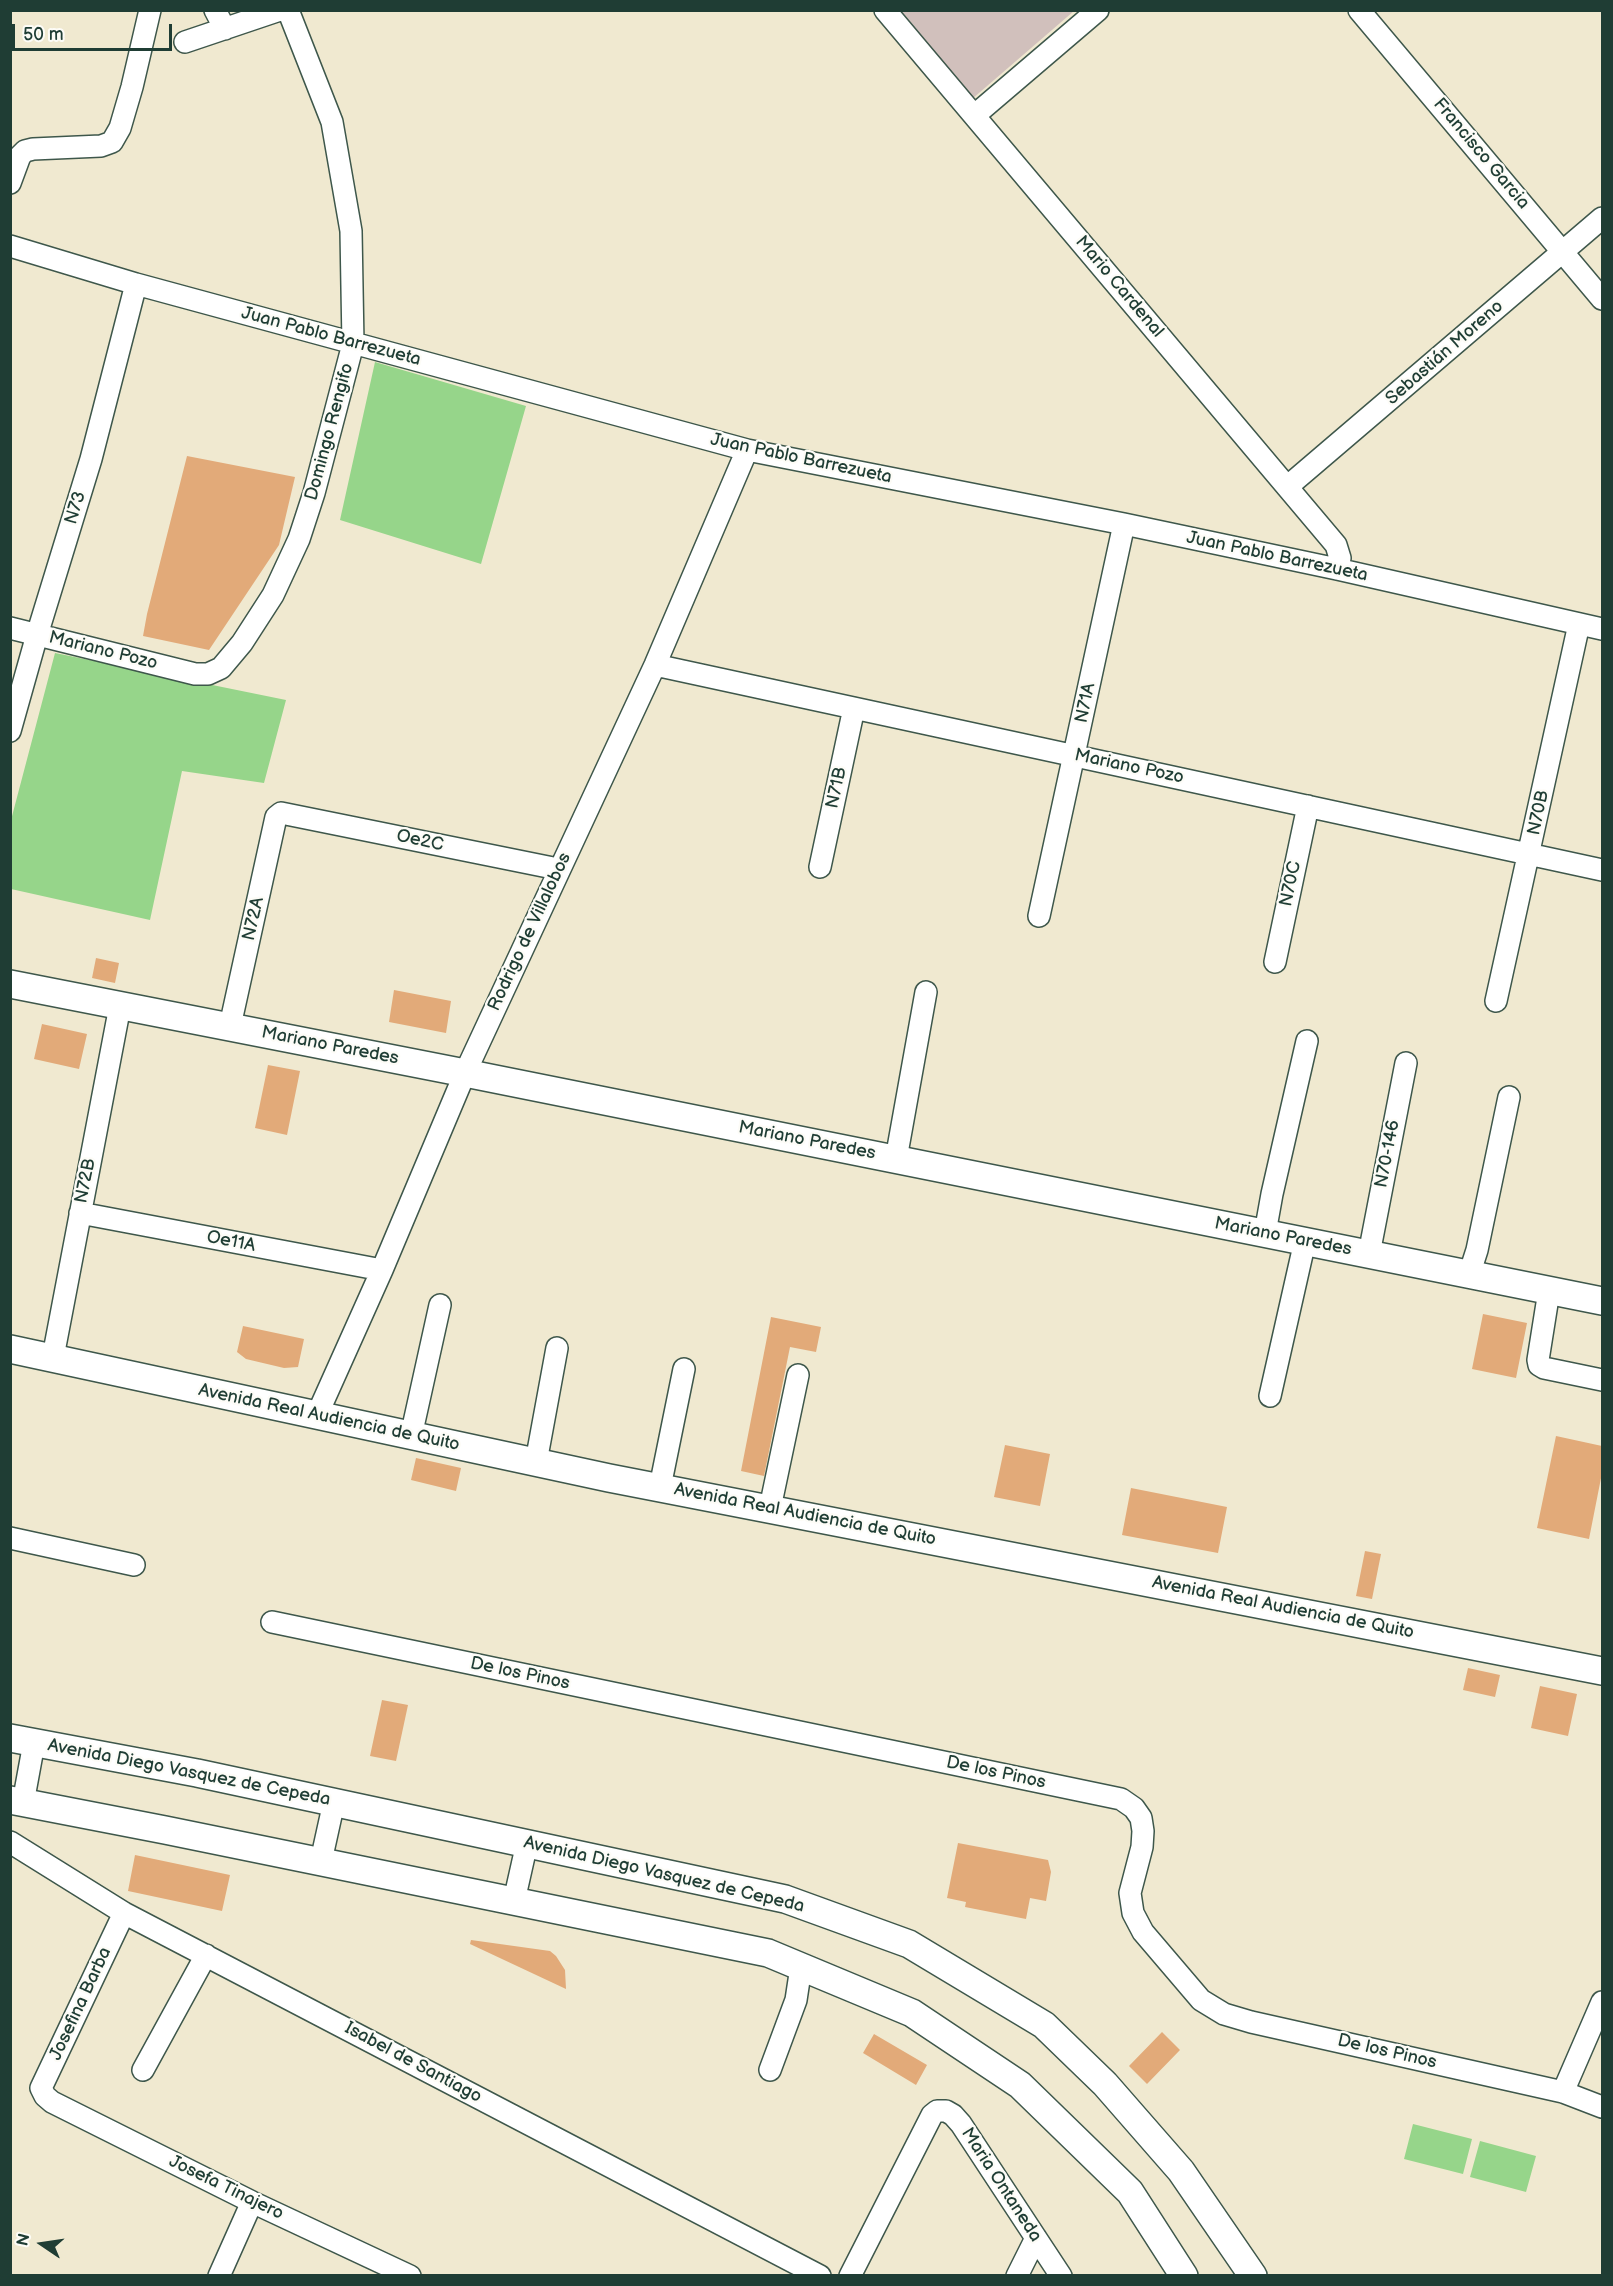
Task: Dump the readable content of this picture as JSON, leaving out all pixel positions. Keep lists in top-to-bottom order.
{
  "streets": {
    "main road": ["Mariano Paredes", "Avenida Real Audiencia de Quito", "Avenida Diego Vasquez de Cepeda"],
    "street": [
      "Francisco Garcia",
      "Mario Cardenal",
      "Juan Pablo Barrezueta",
      "Sebastián Moreno",
      "Domingo Rengifo",
      "N73",
      "Mariano Pozo",
      "N71A",
      "N71B",
      "N70B",
      "Oe2C",
      "N70C",
      "N72A",
      "Rodrigo de Villalobos",
      "N70-146",
      "N72B",
      "Oe11A",
      "De los Pinos",
      "Josefina Barba",
      "Isabel de Santiago",
      "Maria Ontaneda",
      "Josefa Tinajero"
    ]
  },
  "crossings": [
    ["Francisco Garcia", "Sebastián Moreno"],
    ["Mario Cardenal", "Juan Pablo Barrezueta"],
    ["Mario Cardenal", "Sebastián Moreno"],
    ["Juan Pablo Barrezueta", "Domingo Rengifo"],
    ["Juan Pablo Barrezueta", "N73"],
    ["Juan Pablo Barrezueta", "N71A"],
    ["Juan Pablo Barrezueta", "N70B"],
    ["Juan Pablo Barrezueta", "Rodrigo de Villalobos"],
    ["Domingo Rengifo", "Mariano Pozo"],
    ["N73", "Mariano Pozo"],
    ["Mariano Pozo", "N71A"],
    ["Mariano Pozo", "N71B"],
    ["Mariano Pozo", "N70B"],
    ["Mariano Pozo", "N70C"],
    ["Mariano Pozo", "Rodrigo de Villalobos"],
    ["Oe2C", "N72A"],
    ["Oe2C", "Rodrigo de Villalobos"],
    ["N72A", "Mariano Paredes"],
    ["Rodrigo de Villalobos", "Mariano Paredes"],
    ["Rodrigo de Villalobos", "Oe11A"],
    ["Rodrigo de Villalobos", "Avenida Real Audiencia de Quito"],
    ["Mariano Paredes", "N70-146"],
    ["Mariano Paredes", "N72B"],
    ["N72B", "Oe11A"],
    ["N72B", "Avenida Real Audiencia de Quito"],
    ["Josefina Barba", "Isabel de Santiago"],
    ["Josefina Barba", "Josefa Tinajero"]
  ],
  "scale_bar": "50 m",
  "north": "left"
}
